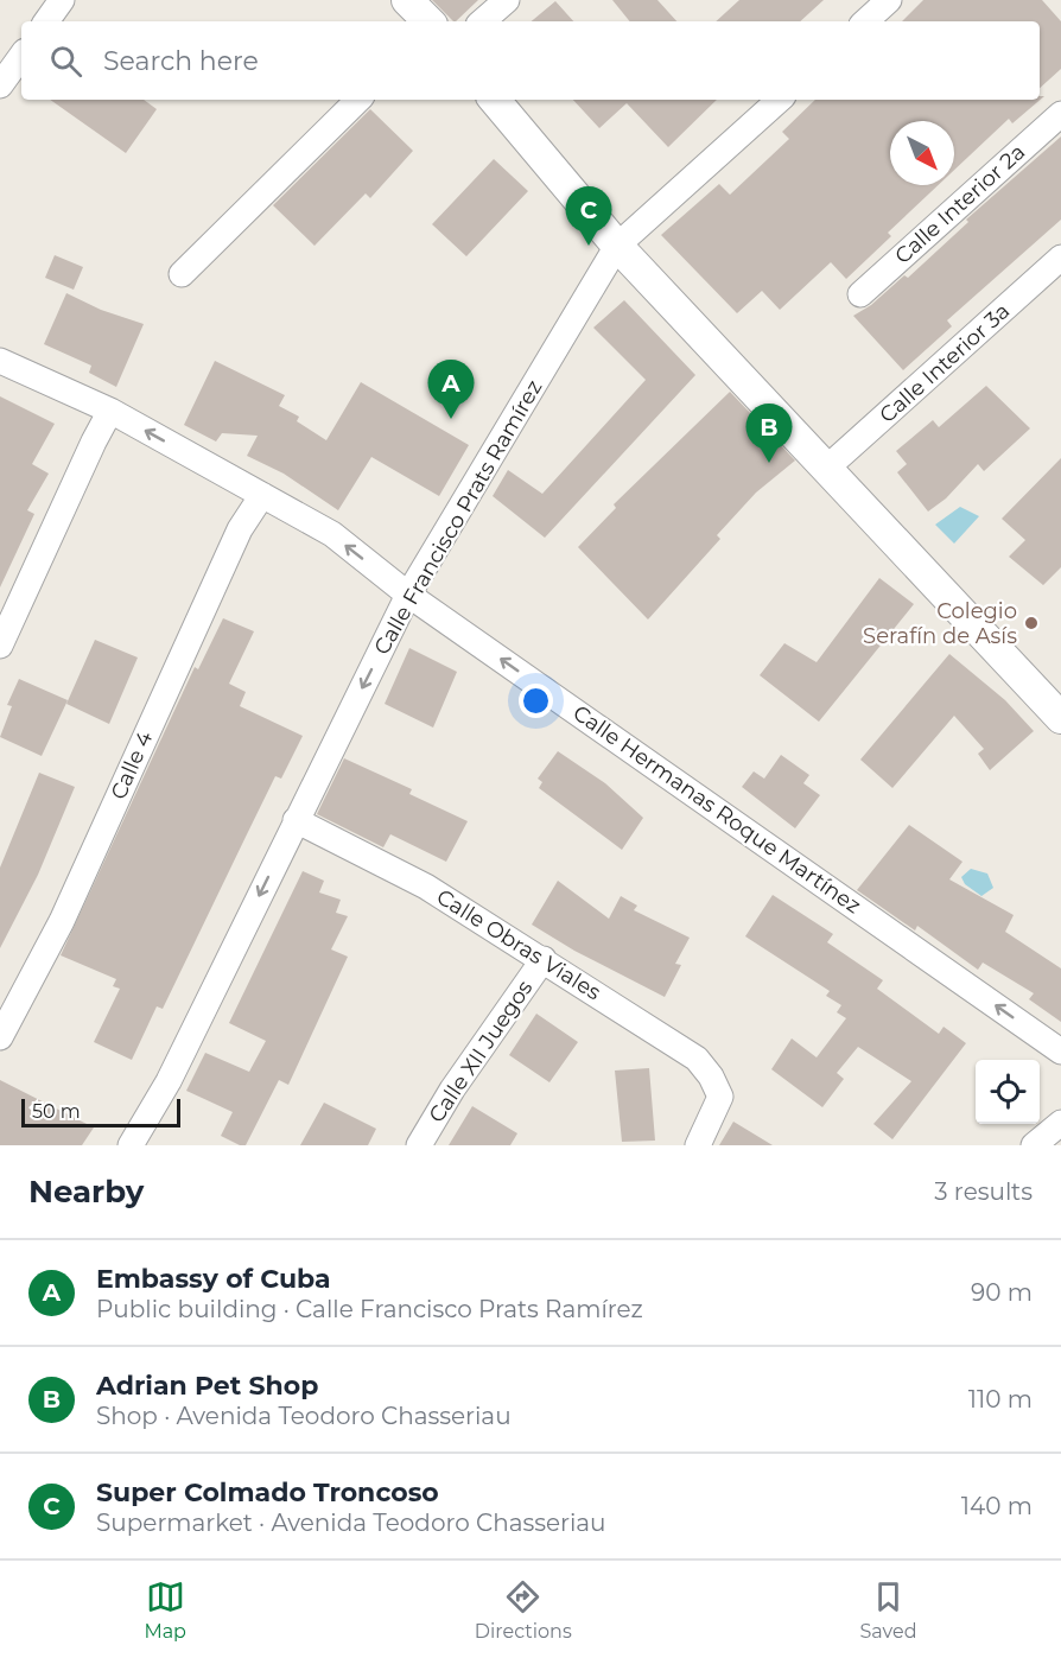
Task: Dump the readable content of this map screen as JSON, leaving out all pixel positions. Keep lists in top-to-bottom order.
{
  "streets": {
    "street": [
      "Calle Interior 2a",
      "Calle Interior 3a",
      "Calle Francisco Prats Ramírez",
      "Calle 4",
      "Calle Hermanas Roque Martínez",
      "Calle Obras Viales",
      "Calle XII Juegos"
    ]
  },
  "crossings": [
    ["Calle Francisco Prats Ramírez", "Calle Hermanas Roque Martínez"],
    ["Calle Francisco Prats Ramírez", "Calle Obras Viales"],
    ["Calle 4", "Calle Hermanas Roque Martínez"],
    ["Calle Obras Viales", "Calle XII Juegos"]
  ],
  "one_way": ["Calle Francisco Prats Ramírez", "Calle Hermanas Roque Martínez"],
  "places": ["Colegio Serafín de Asís"],
  "scale_bar": "50 m",
  "north": "bottom right",
  "page": {
    "search": "Search here",
    "pins": ["C", "A", "B"],
    "scale": "50 m",
    "heading": ["Nearby", "3 results"],
    "list": [
      {
        "mark": "A",
        "name": "Embassy of Cuba",
        "note": "Public building · Calle Francisco Prats Ramírez",
        "value": "90 m"
      },
      {
        "mark": "B",
        "name": "Adrian Pet Shop",
        "note": "Shop · Avenida Teodoro Chasseriau",
        "value": "110 m"
      },
      {
        "mark": "C",
        "name": "Super Colmado Troncoso",
        "note": "Supermarket · Avenida Teodoro Chasseriau",
        "value": "140 m"
      }
    ],
    "nav": ["Map", "Directions", "Saved"]
  }
}
